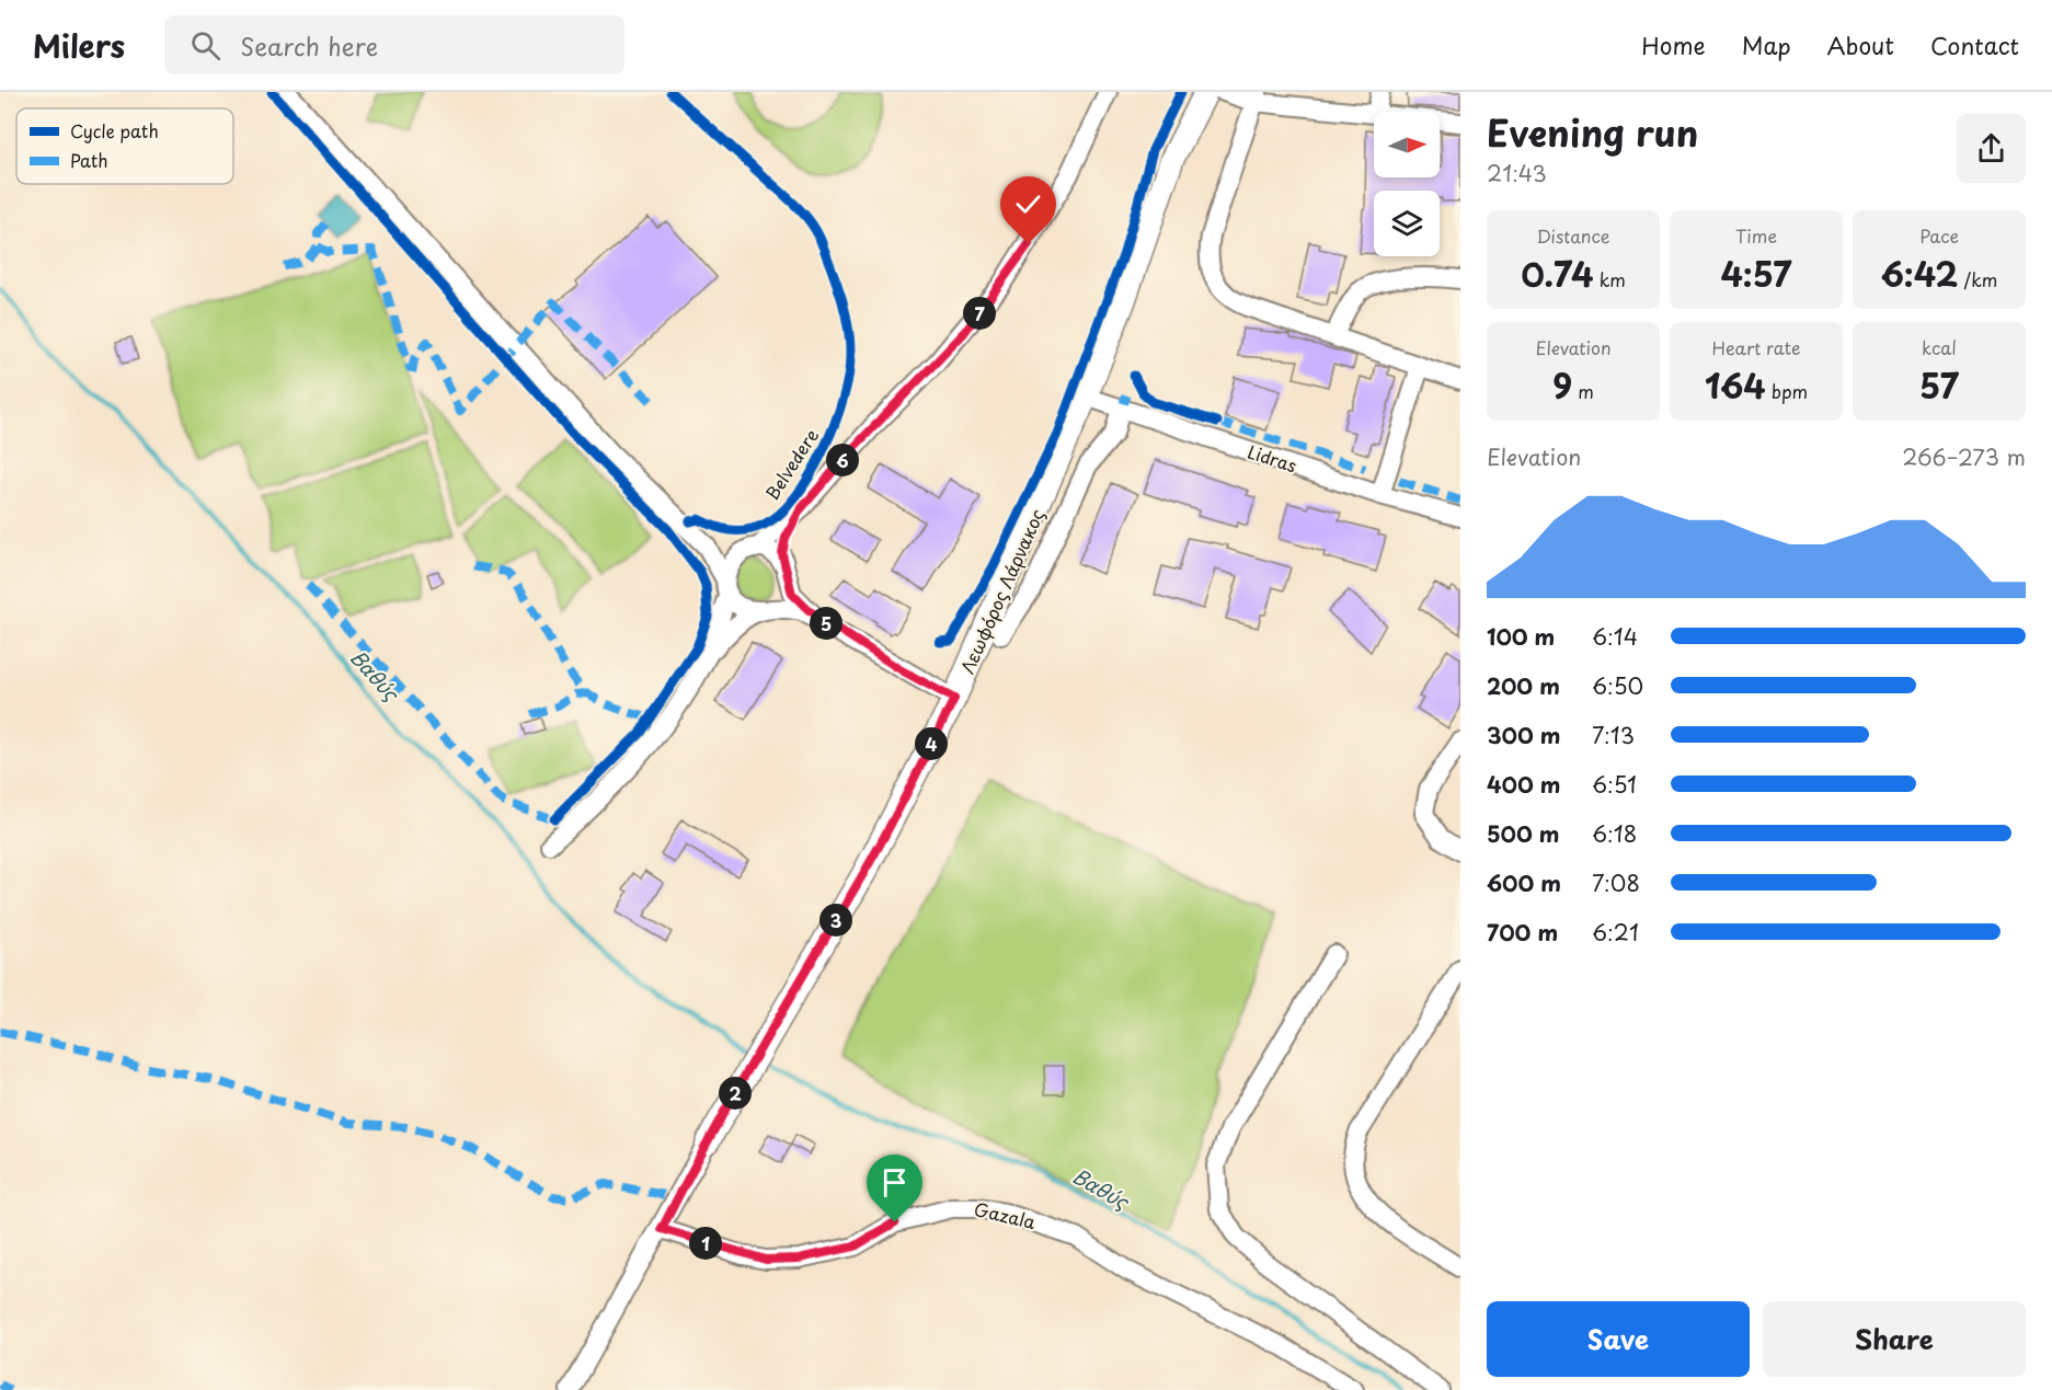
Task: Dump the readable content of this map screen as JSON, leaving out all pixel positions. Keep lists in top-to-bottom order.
{
  "streets": {
    "main road": ["Λεωφόρος Λάρνακος"],
    "street": ["Lidras", "Gazala"],
    "cycle path": ["Belvedere"]
  },
  "crossings": [
    ["Lidras", "Λεωφόρος Λάρνακος"],
    ["Λεωφόρος Λάρνακος", "Gazala"]
  ],
  "water": ["Βαθύς"],
  "legend": ["Cycle path", "Path"],
  "north": "right",
  "page": {
    "header": "Milers",
    "search": "Search here",
    "nav": [
      "Home",
      "Map",
      "About",
      "Contact"
    ],
    "heading": ["Evening run", "21:43"],
    "stats": [
      ["Distance", "0.74 km"],
      ["Time", "4:57"],
      ["Pace", "6:42 /km"],
      ["Elevation", "9 m"],
      ["Heart rate", "164 bpm"],
      ["kcal", "57"]
    ],
    "pins": [
      "7",
      "6",
      "5",
      "4",
      "3",
      "2",
      "1"
    ],
    "chart": ["Elevation", "266–273 m"],
    "list": [
      {
        "name": "100 m",
        "note": "6:14"
      },
      {
        "name": "200 m",
        "note": "6:50"
      },
      {
        "name": "300 m",
        "note": "7:13"
      },
      {
        "name": "400 m",
        "note": "6:51"
      },
      {
        "name": "500 m",
        "note": "6:18"
      },
      {
        "name": "600 m",
        "note": "7:08"
      },
      {
        "name": "700 m",
        "note": "6:21"
      }
    ],
    "buttons": ["Save", "Share"]
  }
}
